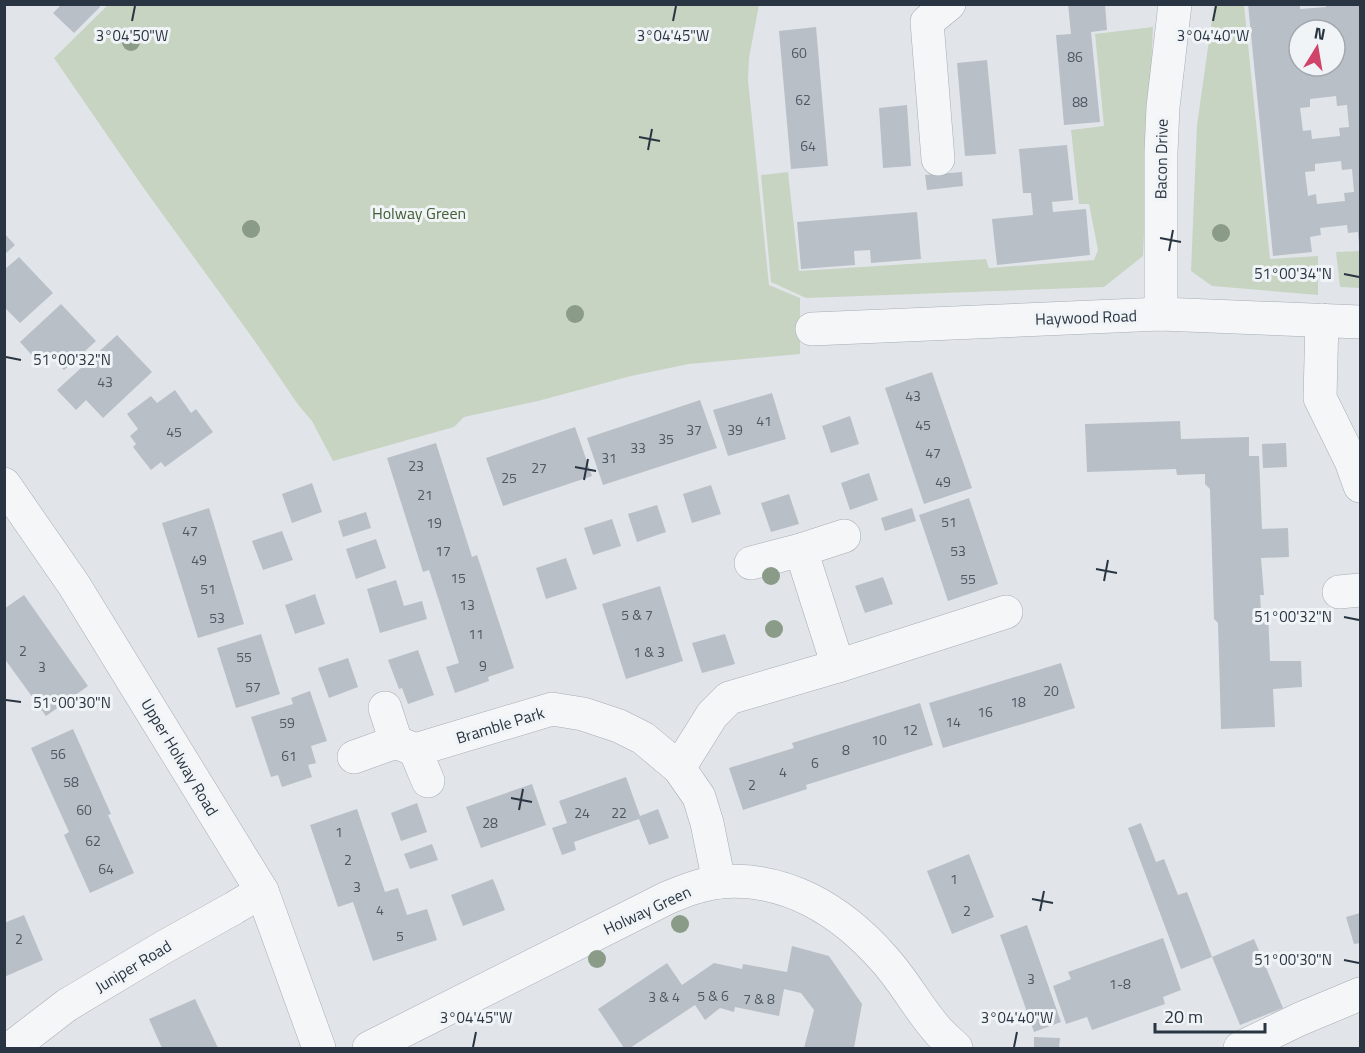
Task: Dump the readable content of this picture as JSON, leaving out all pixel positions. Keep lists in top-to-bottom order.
{
  "streets": {
    "street": [
      "Bacon Drive",
      "Haywood Road",
      "Bramble Park",
      "Upper Holway Road",
      "Holway Green",
      "Juniper Road"
    ]
  },
  "crossings": [
    ["Bacon Drive", "Haywood Road"],
    ["Bramble Park", "Holway Green"],
    ["Upper Holway Road", "Juniper Road"]
  ],
  "parks": ["Holway Green"],
  "house_numbers": [
    "60",
    "86",
    "62",
    "88",
    "64",
    "43",
    "43",
    "41",
    "45",
    "37",
    "39",
    "45",
    "35",
    "33",
    "47",
    "31",
    "23",
    "27",
    "25",
    "49",
    "21",
    "51",
    "19",
    "47",
    "17",
    "53",
    "49",
    "15",
    "55",
    "51",
    "13",
    "5 & 7",
    "53",
    "11",
    "2",
    "1 & 3",
    "55",
    "9",
    "3",
    "57",
    "20",
    "18",
    "16",
    "14",
    "59",
    "12",
    "10",
    "8",
    "56",
    "61",
    "6",
    "4",
    "58",
    "2",
    "60",
    "24",
    "22",
    "28",
    "1",
    "62",
    "2",
    "64",
    "1",
    "3",
    "4",
    "2",
    "5",
    "2",
    "3",
    "1-8",
    "5 & 6",
    "3 & 4",
    "7 & 8"
  ],
  "scale_bar": "20 m",
  "north": "top",
  "coordinates": [
    "3°04'50\"W",
    "3°04'45\"W",
    "3°04'40\"W",
    "51°00'34\"N",
    "51°00'32\"N",
    "51°00'30\"N"
  ]
}
